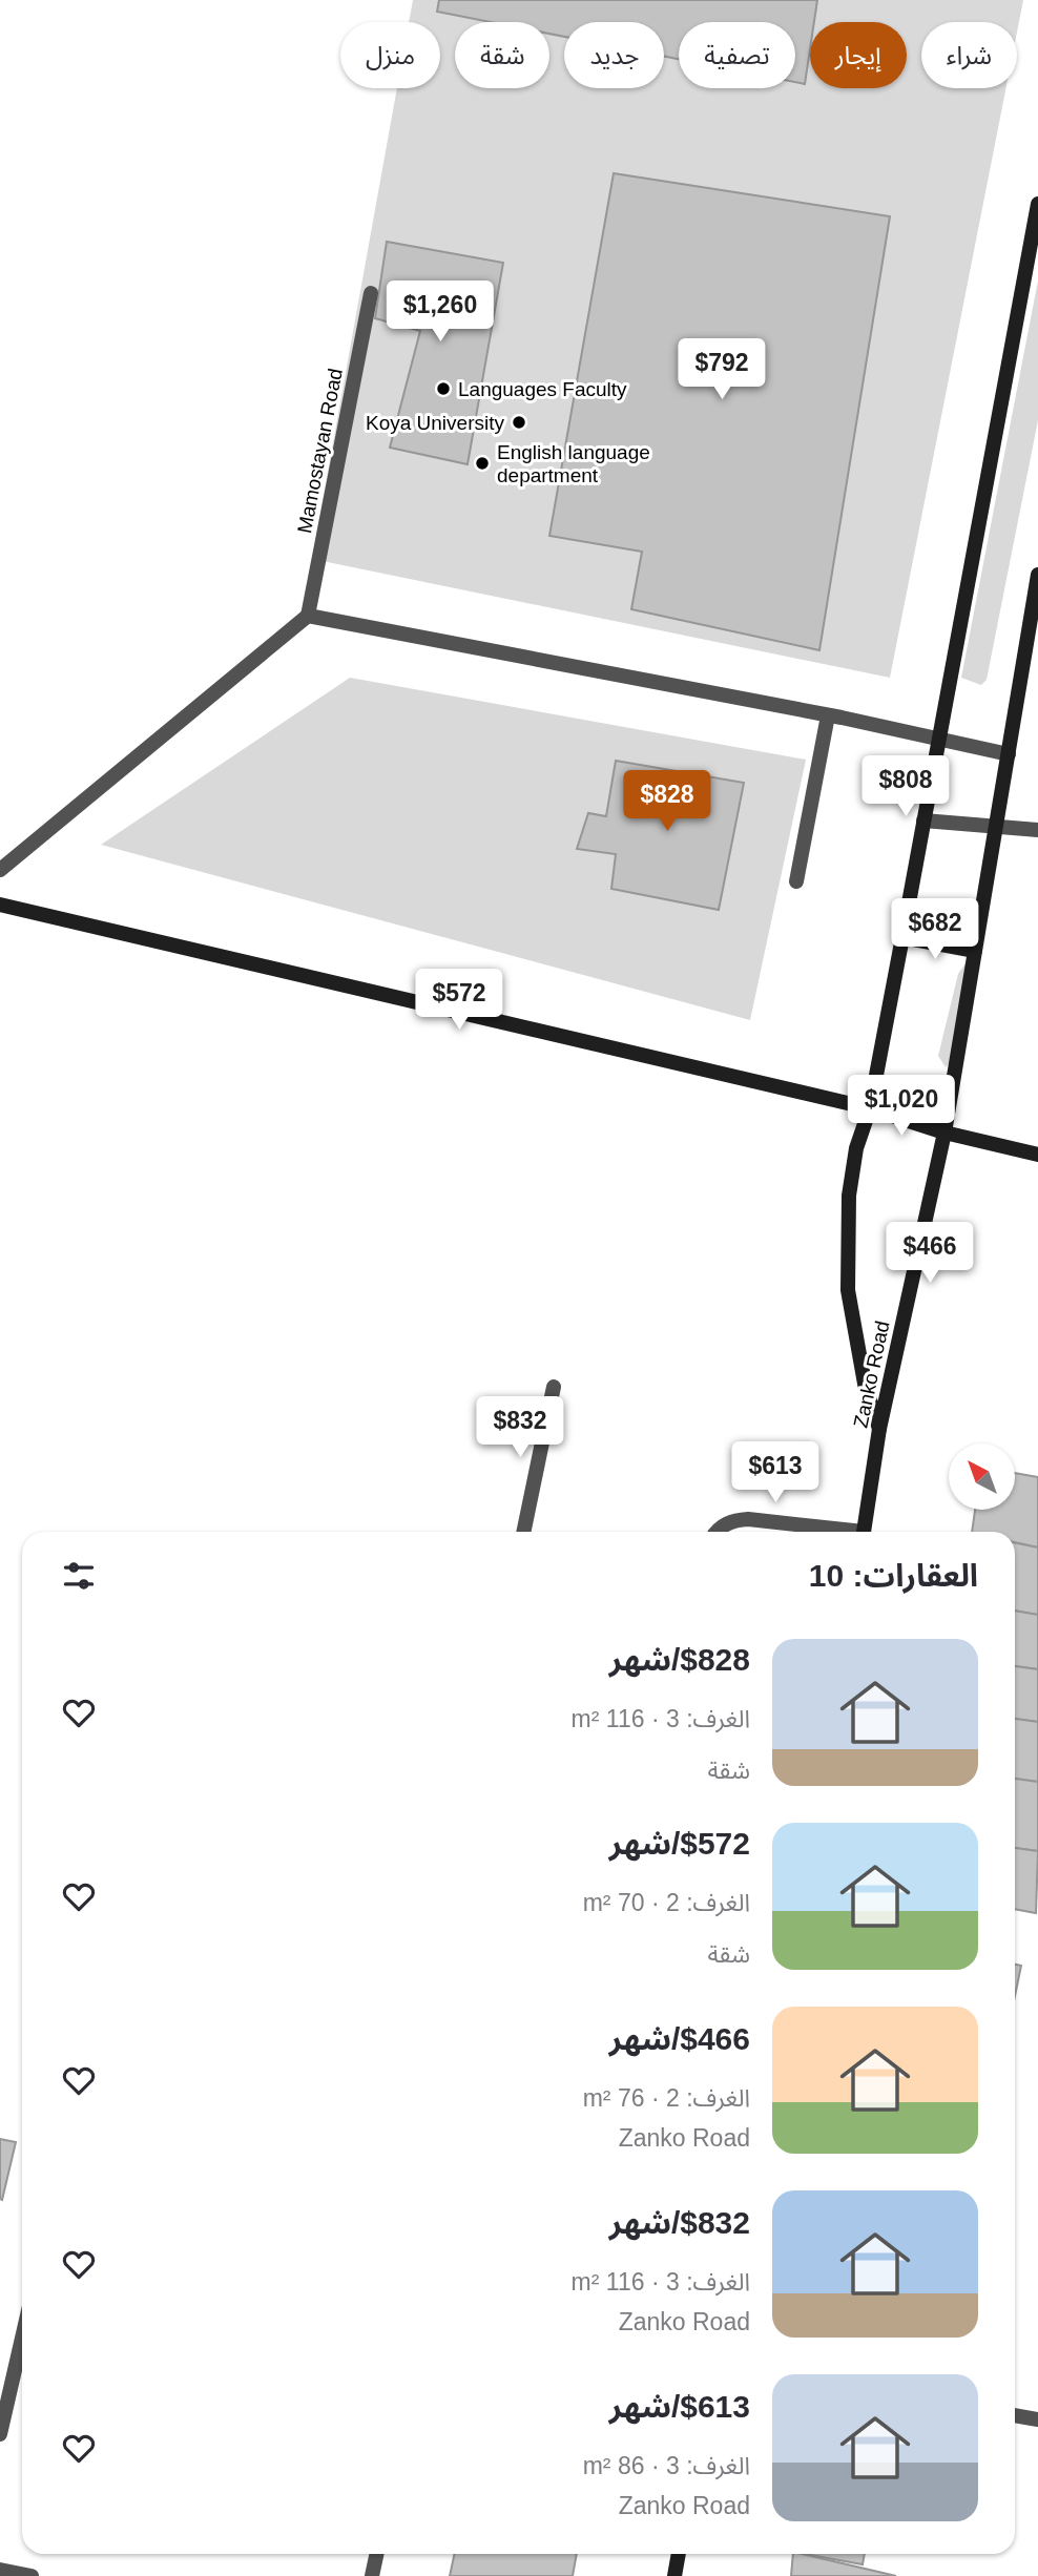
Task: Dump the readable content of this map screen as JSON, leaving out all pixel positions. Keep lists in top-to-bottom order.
{
  "streets": {
    "street": ["Mamostayan Road", "Zanko Road"]
  },
  "places": ["Languages Faculty", "Koya University", "English language department"],
  "north": "top left",
  "page": {
    "chip": [
      "شراء",
      "إيجار",
      "تصفية",
      "جديد",
      "شقة",
      "منزل"
    ],
    "price": [
      "$1,260",
      "$792",
      "$808",
      "$828",
      "$682",
      "$572",
      "$1,020",
      "$466",
      "$832",
      "$613"
    ],
    "heading": "العقارات: 10",
    "list": [
      {
        "name": "$828/شهر",
        "note": "الغرف: 3 · 116 m² · شقة"
      },
      {
        "name": "$572/شهر",
        "note": "الغرف: 2 · 70 m² · شقة"
      },
      {
        "name": "$466/شهر",
        "note": "الغرف: 2 · 76 m² · Zanko Road"
      },
      {
        "name": "$832/شهر",
        "note": "الغرف: 3 · 116 m² · Zanko Road"
      },
      {
        "name": "$613/شهر",
        "note": "الغرف: 3 · 86 m² · Zanko Road"
      }
    ]
  }
}
